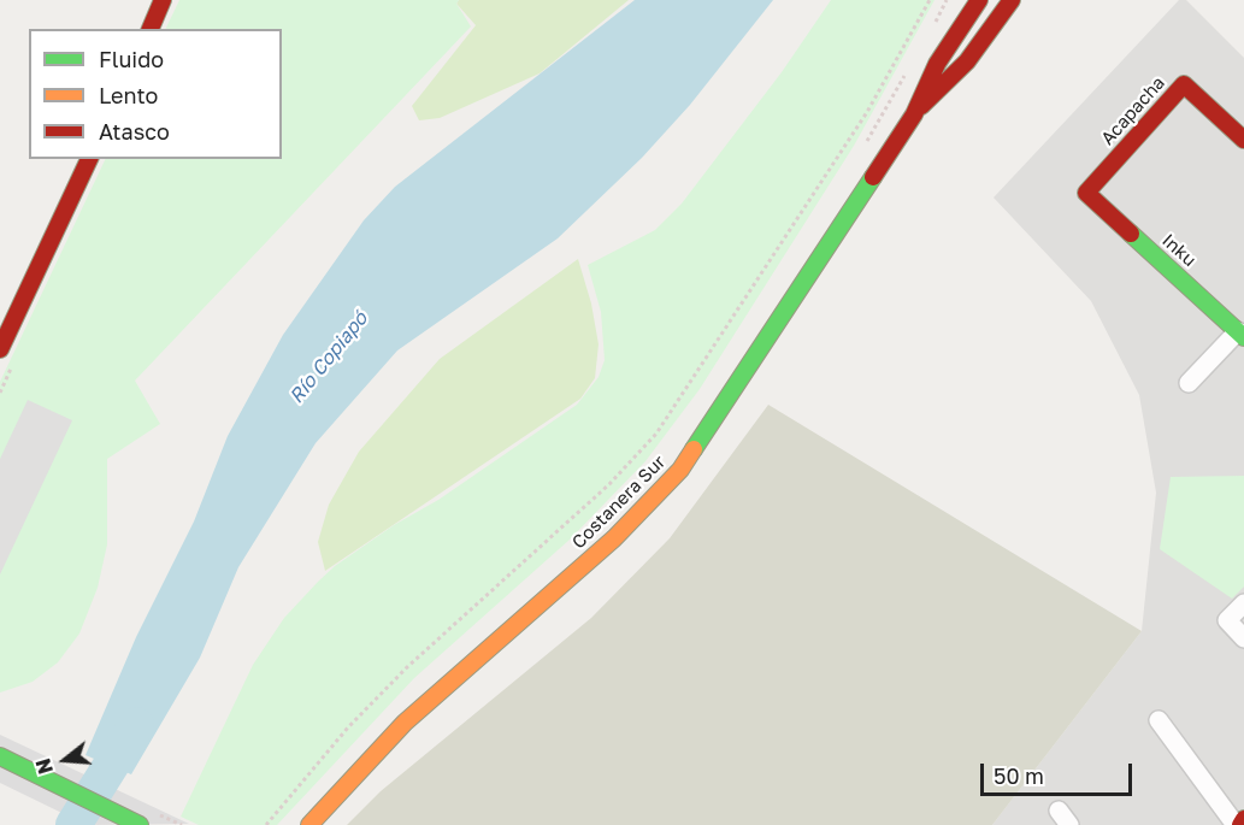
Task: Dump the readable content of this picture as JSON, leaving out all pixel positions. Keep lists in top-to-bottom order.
{
  "streets": {
    "street": ["Acapacha", "Inku", "Costanera Sur"]
  },
  "crossings": [
    ["Acapacha", "Inku"]
  ],
  "water": ["Río Copiapó"],
  "legend": ["Fluido", "Lento", "Atasco"],
  "scale_bar": "50 m",
  "north": "left"
}
